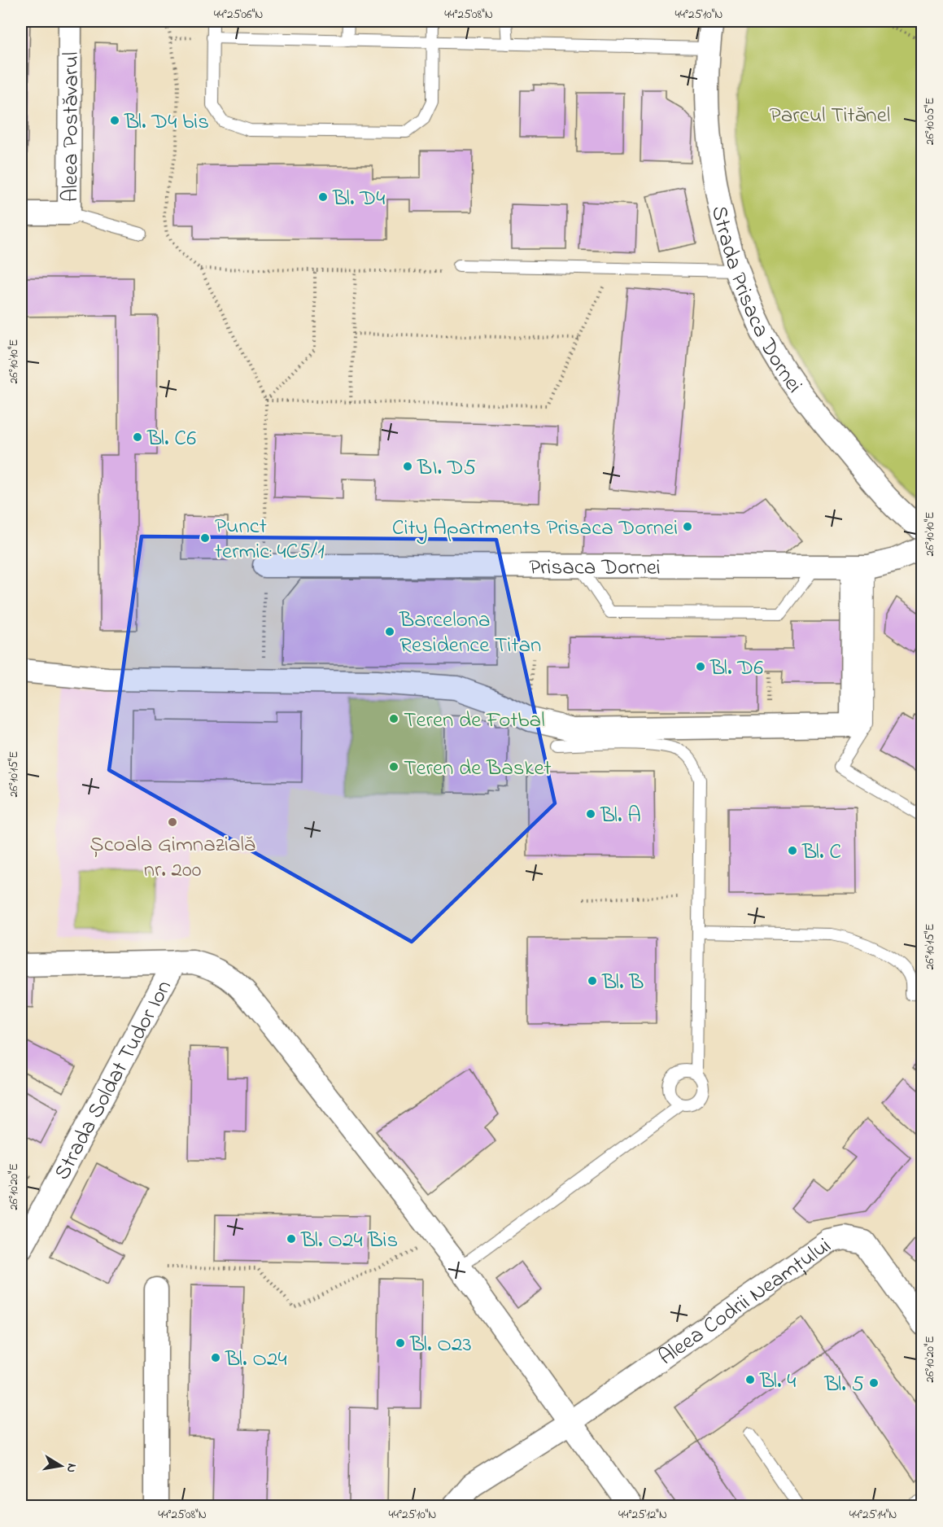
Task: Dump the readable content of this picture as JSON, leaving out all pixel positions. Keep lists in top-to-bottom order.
{
  "streets": {
    "street": [
      "Aleea Postăvarul",
      "Strada Prisaca Dornei",
      "Prisaca Dornei",
      "Strada Soldat Tudor Ion",
      "Aleea Codrii Neamțului"
    ]
  },
  "parks": ["Parcul Titănel"],
  "places": [
    "Bl. D4 bis",
    "Bl. D4",
    "Bl. C6",
    "BI. D5",
    "City Apartments Prisaca Dornei",
    "Punct termic: 4C5/1",
    "Barcelona Residence Titan",
    "Bl. D6",
    "Teren de Fotbal",
    "Teren de Basket",
    "Bl. A",
    "Școala Gimnazială nr. 200",
    "Bl. C",
    "Bl. B",
    "Bl. O24 Bis",
    "Bl. O23",
    "Bl. O24",
    "Bl. 4",
    "Bl. 5"
  ],
  "north": "right",
  "coordinates": [
    "44°25'06\"N",
    "44°25'08\"N",
    "44°25'10\"N",
    "26°10'05\"E",
    "26°10'10\"E",
    "26°10'15\"E",
    "26°10'20\"E",
    "44°25'12\"N",
    "44°25'14\"N"
  ]
}
